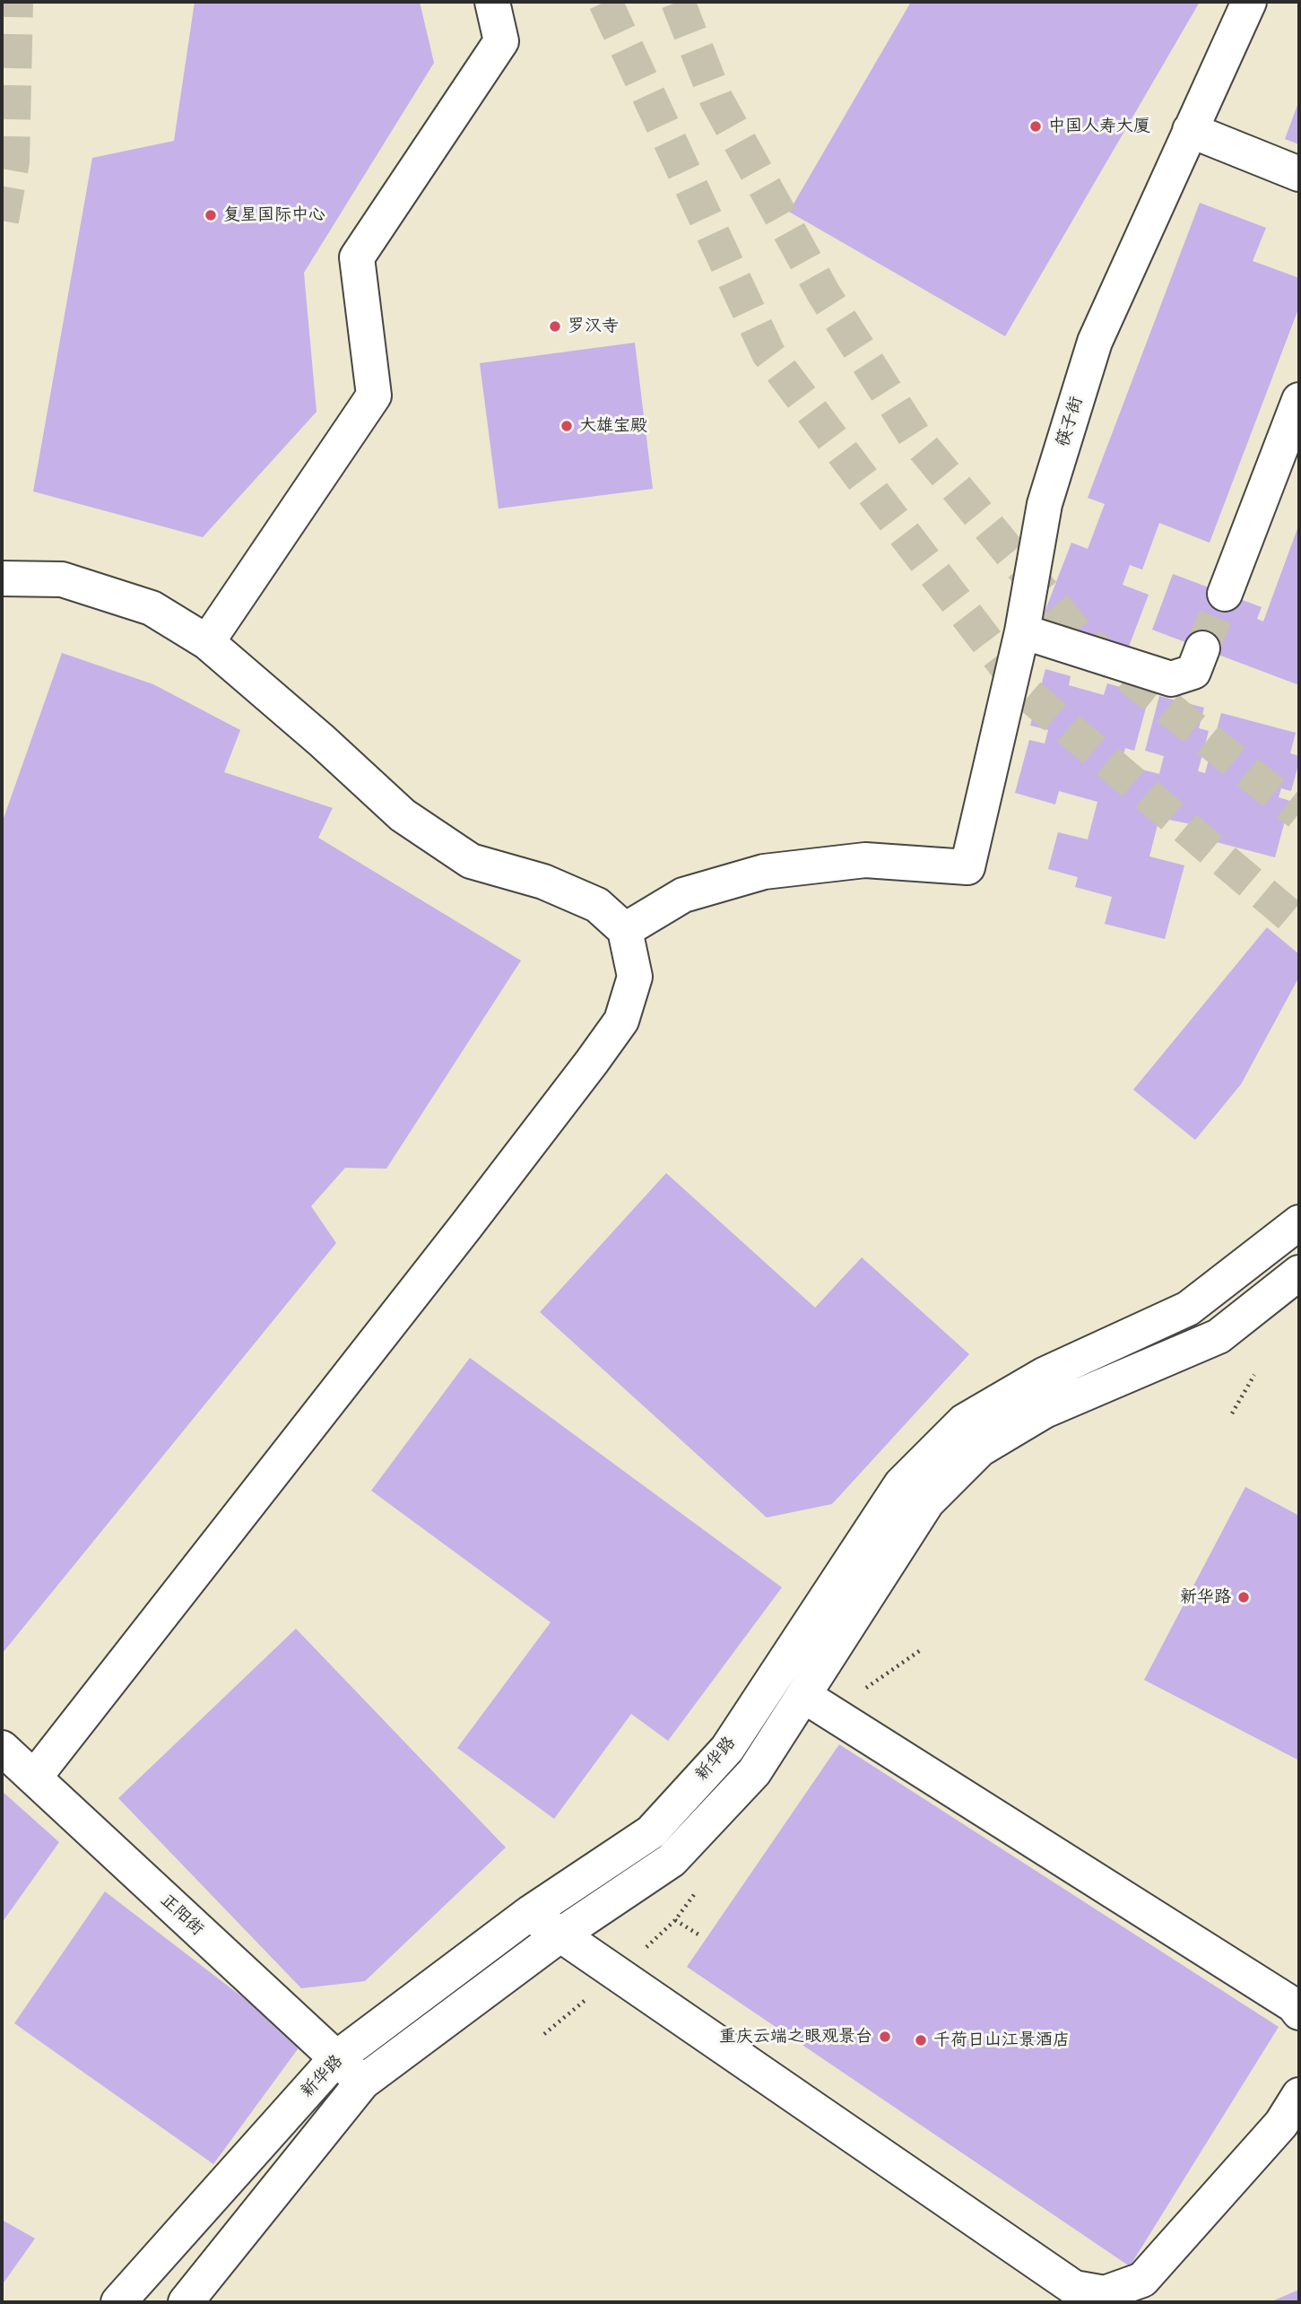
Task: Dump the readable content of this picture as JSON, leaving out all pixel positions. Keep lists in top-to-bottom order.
{
  "streets": {
    "street": ["筷子街", "新华路", "正阳街"]
  },
  "crossings": [
    ["新华路", "正阳街"]
  ],
  "places": [
    "中国人寿大厦",
    "复星国际中心",
    "罗汉寺",
    "大雄宝殿",
    "新华路",
    "重庆云端之眼观景台",
    "千荷日山江景酒店"
  ]
}
